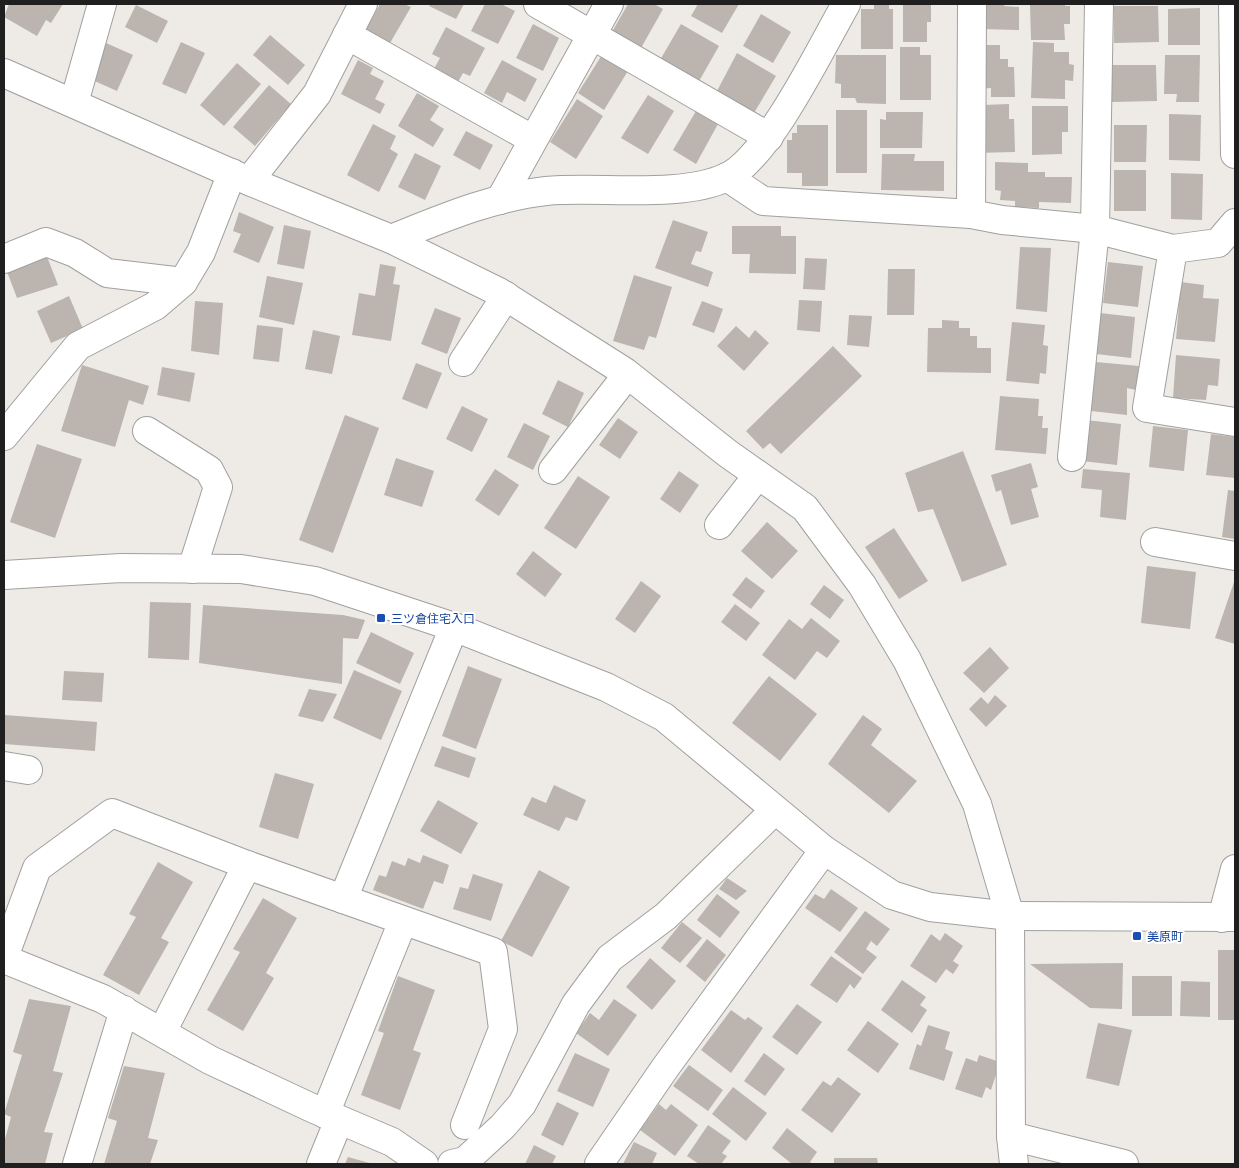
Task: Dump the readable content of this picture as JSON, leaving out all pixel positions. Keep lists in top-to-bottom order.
{
  "places": {
    "transit": ["三ツ倉住宅入口", "美原町"]
  }
}
